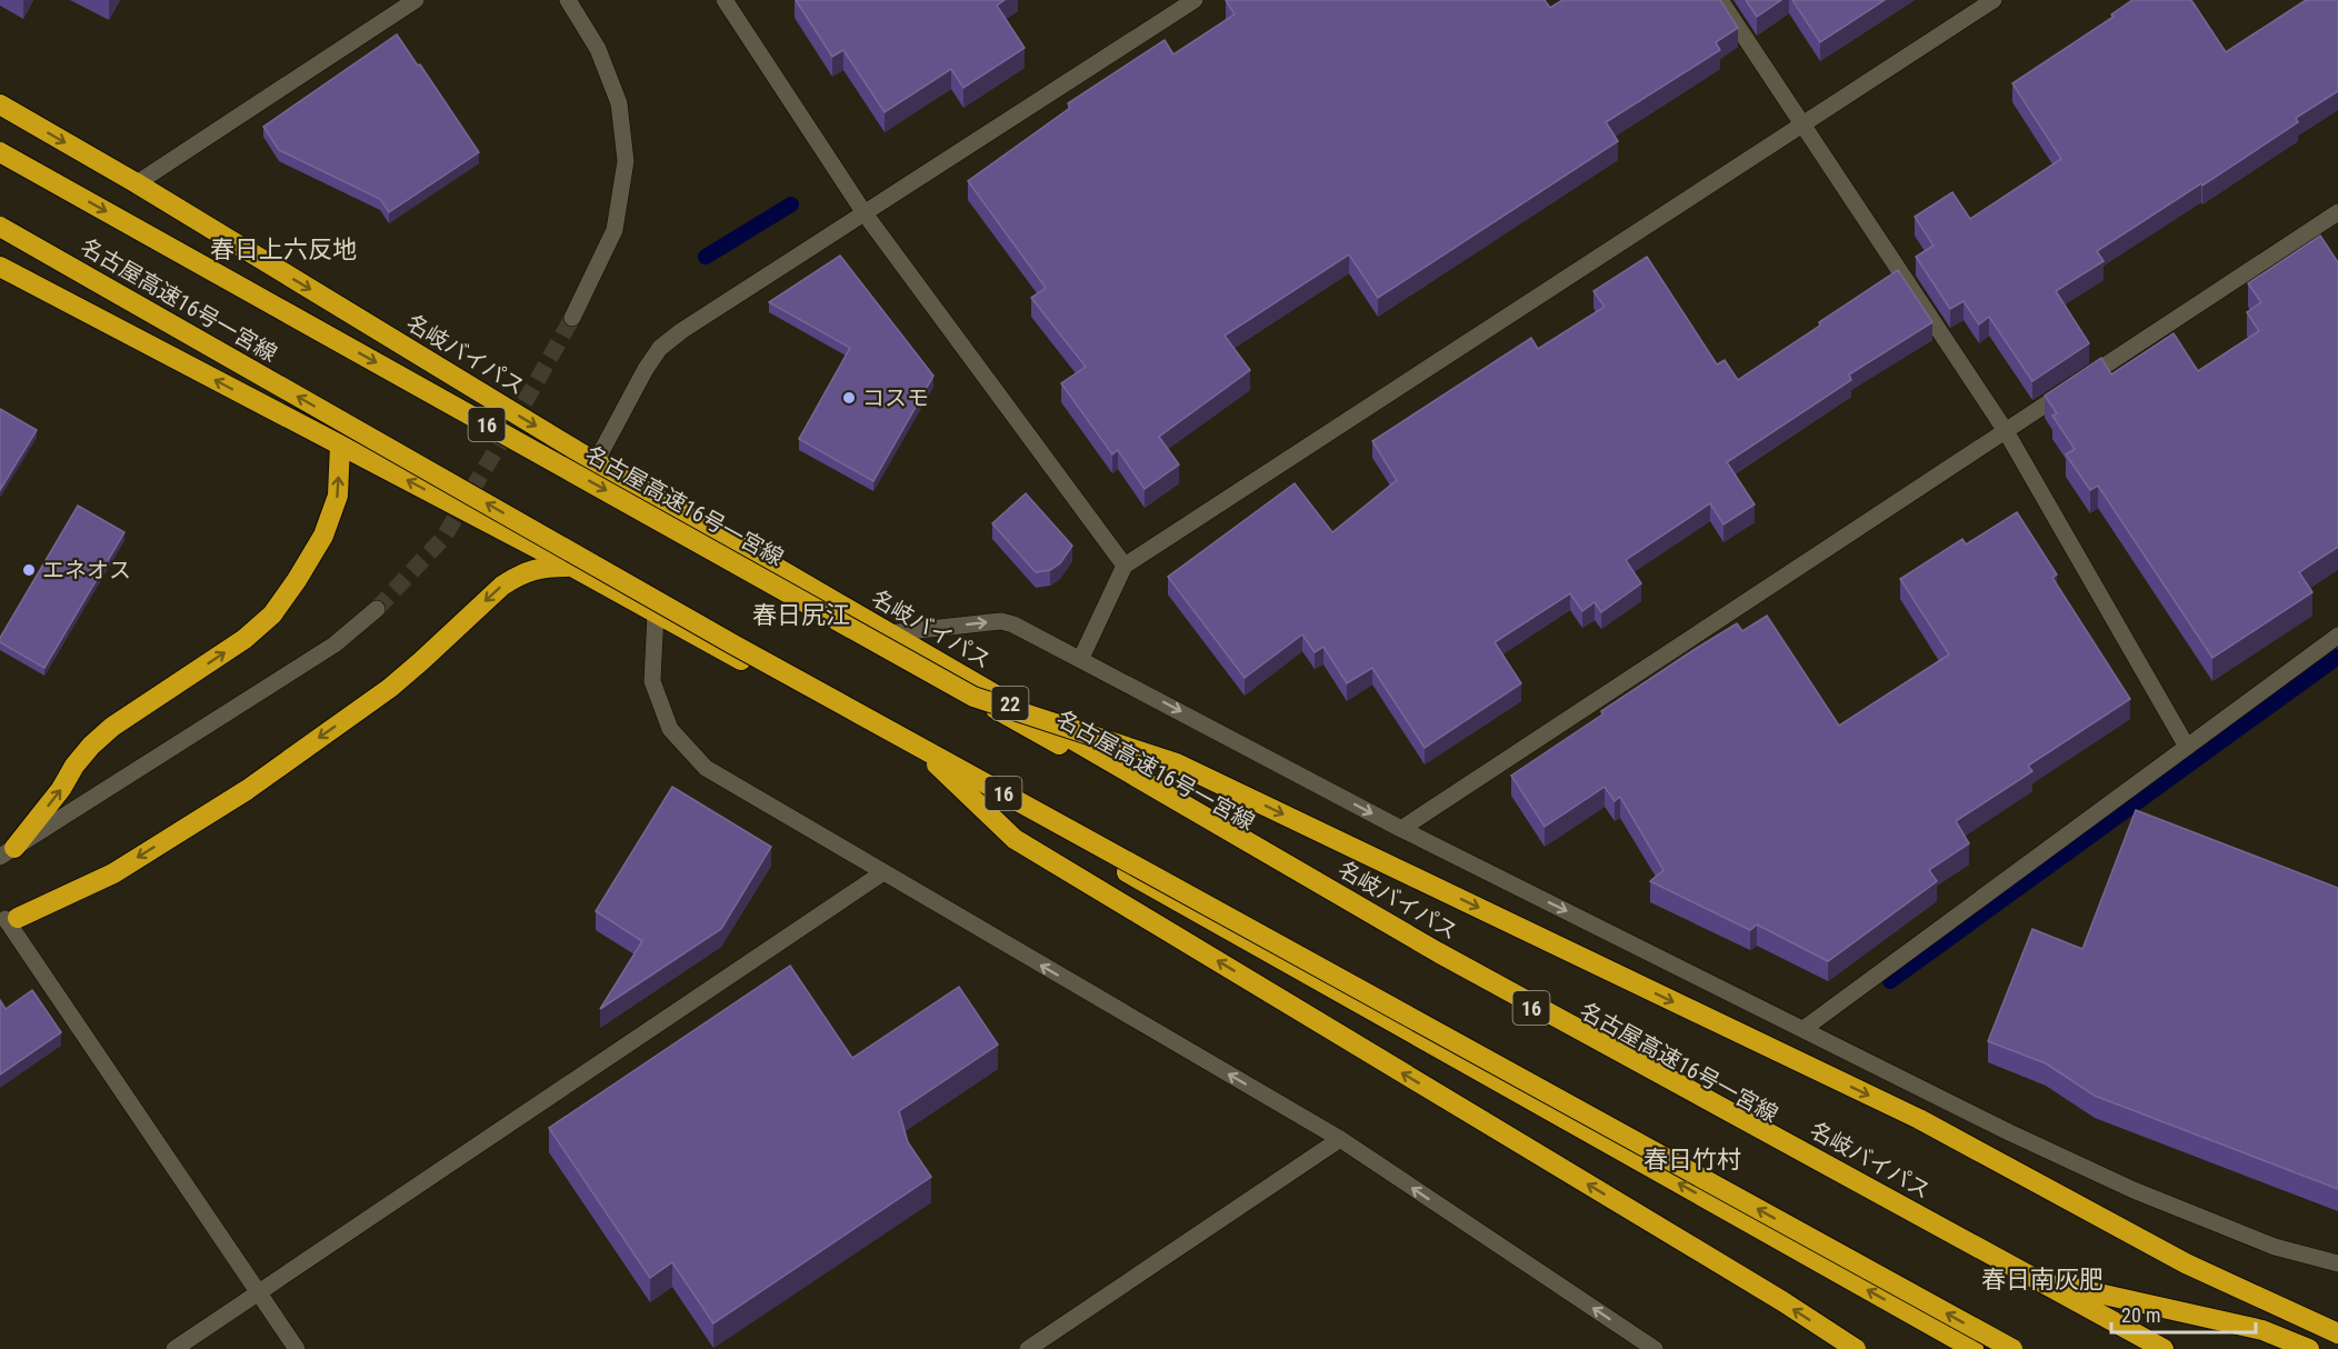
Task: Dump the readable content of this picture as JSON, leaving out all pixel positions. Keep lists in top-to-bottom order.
{
  "streets": {
    "highway": [
      "名古屋高速16号一宮線",
      "名岐バイパス",
      "16",
      "22"
    ]
  },
  "crossings": [
    ["名岐バイパス", "22"]
  ],
  "districts": [
    "春日上六反地",
    "春日尻江",
    "春日竹村",
    "春日南灰肥"
  ],
  "places": ["コスモ", "エネオス"],
  "scale_bar": "20 m"
}
